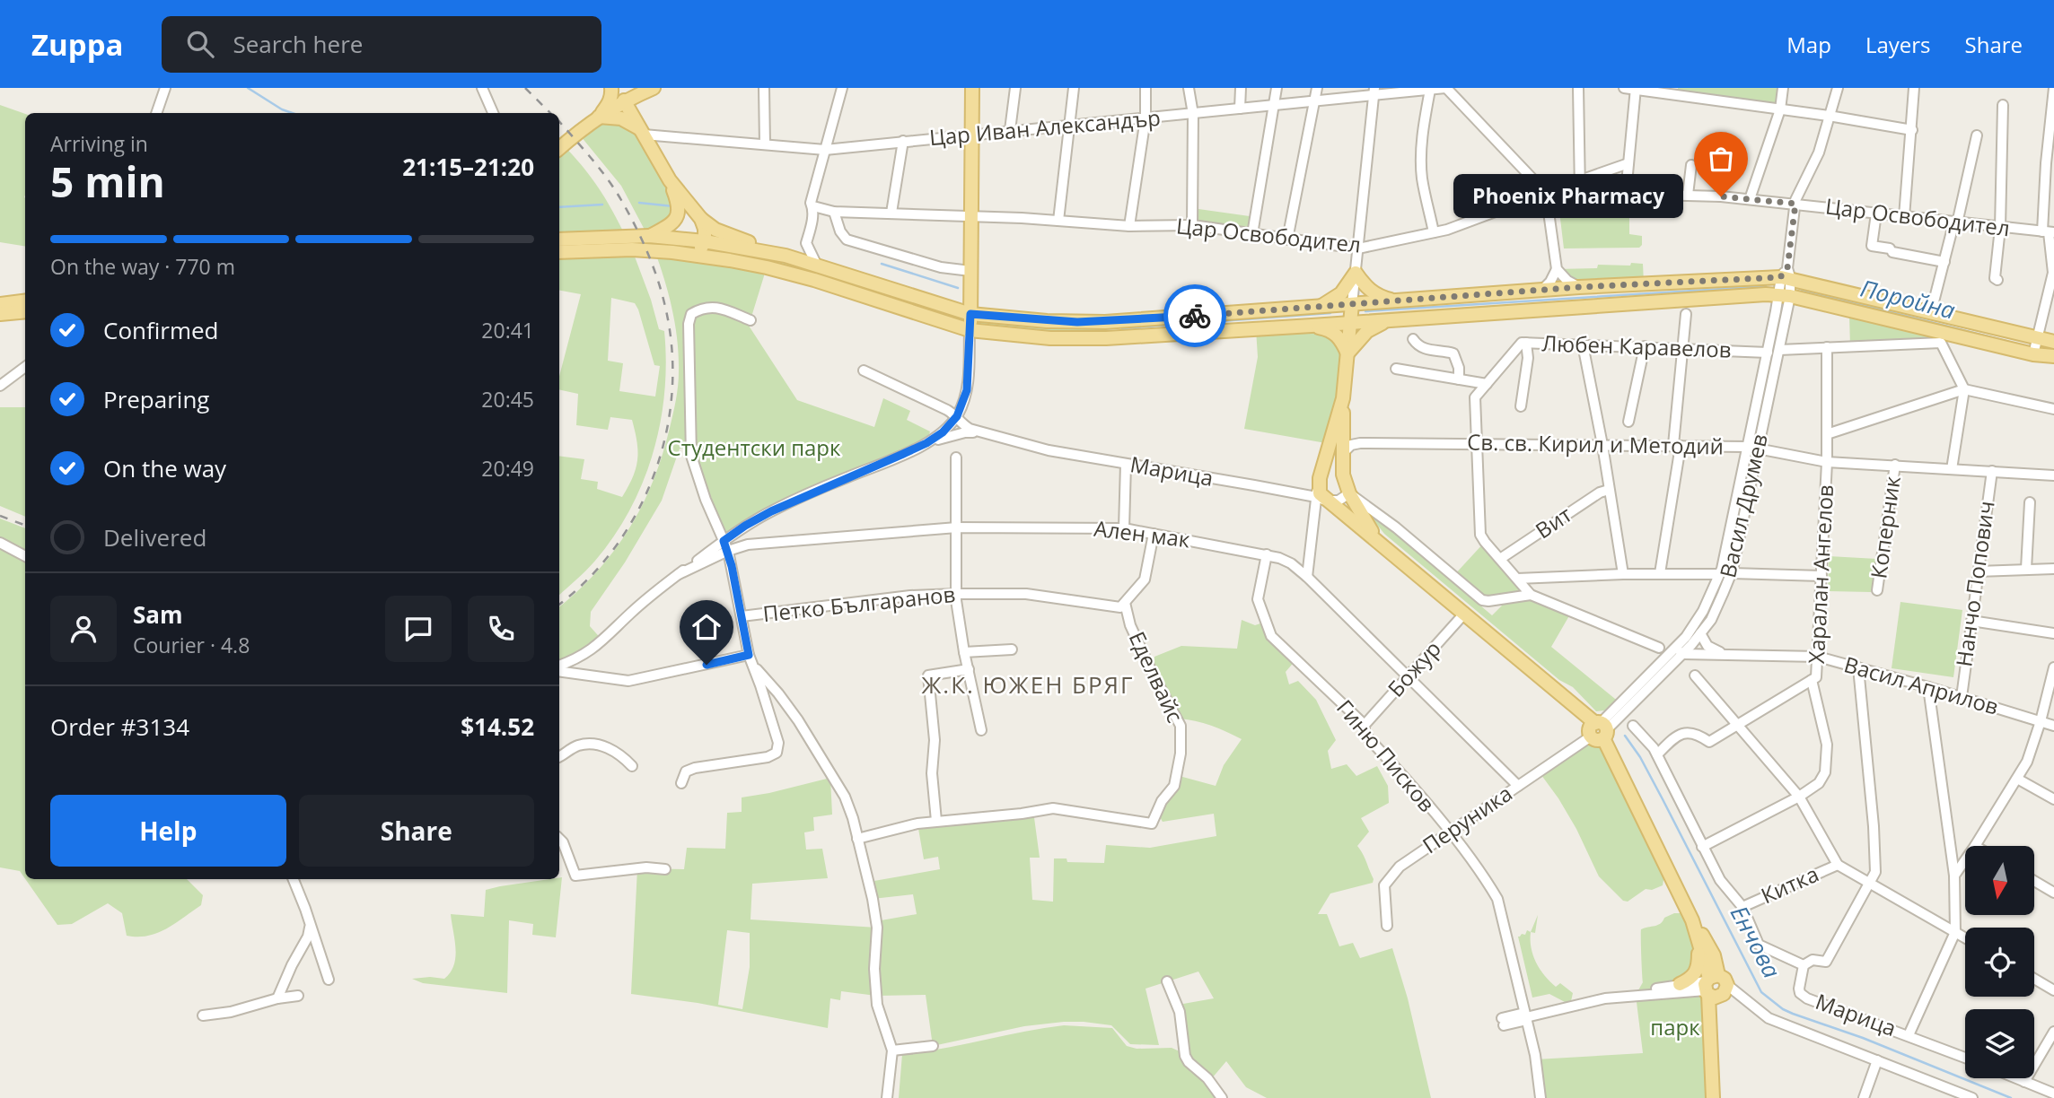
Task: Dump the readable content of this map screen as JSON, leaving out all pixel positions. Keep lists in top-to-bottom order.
{
  "streets": {
    "main road": ["Марица"],
    "street": [
      "Цар Иван Александър",
      "Цар Освободител",
      "Любен Каравелов",
      "Св. св. Кирил и Методий",
      "Васил Друмев",
      "Вит",
      "Коперник",
      "Ален мак",
      "Харалан Ангелов",
      "Нанчо Попович",
      "Петко Българанов",
      "Божур",
      "Еделвайс",
      "Васил Априлов",
      "Гиню Писков",
      "Перуника",
      "Китка"
    ]
  },
  "crossings": [
    ["Цар Освободител", "Васил Друмев"],
    ["Любен Каравелов", "Васил Друмев"],
    ["Св. св. Кирил и Методий", "Васил Друмев"],
    ["Св. св. Кирил и Методий", "Коперник"],
    ["Св. св. Кирил и Методий", "Харалан Ангелов"],
    ["Св. св. Кирил и Методий", "Нанчо Попович"],
    ["Марица", "Васил Друмев"],
    ["Марица", "Харалан Ангелов"],
    ["Марица", "Божур"],
    ["Марица", "Перуника"],
    ["Марица", "Китка"],
    ["Васил Друмев", "Васил Априлов"],
    ["Васил Друмев", "Перуника"],
    ["Ален мак", "Божур"],
    ["Ален мак", "Еделвайс"],
    ["Ален мак", "Гиню Писков"],
    ["Ален мак", "Перуника"],
    ["Харалан Ангелов", "Васил Априлов"],
    ["Нанчо Попович", "Васил Априлов"],
    ["Петко Българанов", "Еделвайс"],
    ["Божур", "Гиню Писков"],
    ["Гиню Писков", "Перуника"]
  ],
  "districts": ["Ж.К. ЮЖЕН БРЯГ"],
  "water": ["Поройна", "Енчова"],
  "parks": ["Студентски парк", "парк"],
  "places": ["Phoenix Pharmacy"],
  "north": "bottom",
  "page": {
    "header": "Zuppa",
    "search": "Search here",
    "nav": ["Map", "Layers", "Share"],
    "heading": ["5 min", "Arriving in", "21:15–21:20"],
    "panel": [
      "Sam",
      "Courier · 4.8",
      "Order #3134",
      "$14.52"
    ],
    "bubble": "Phoenix Pharmacy",
    "bar": "On the way · 770 m",
    "list": [
      ["Confirmed", "20:41"],
      ["Preparing", "20:45"],
      ["On the way", "20:49"],
      "Delivered"
    ],
    "buttons": ["Help", "Share"]
  }
}
